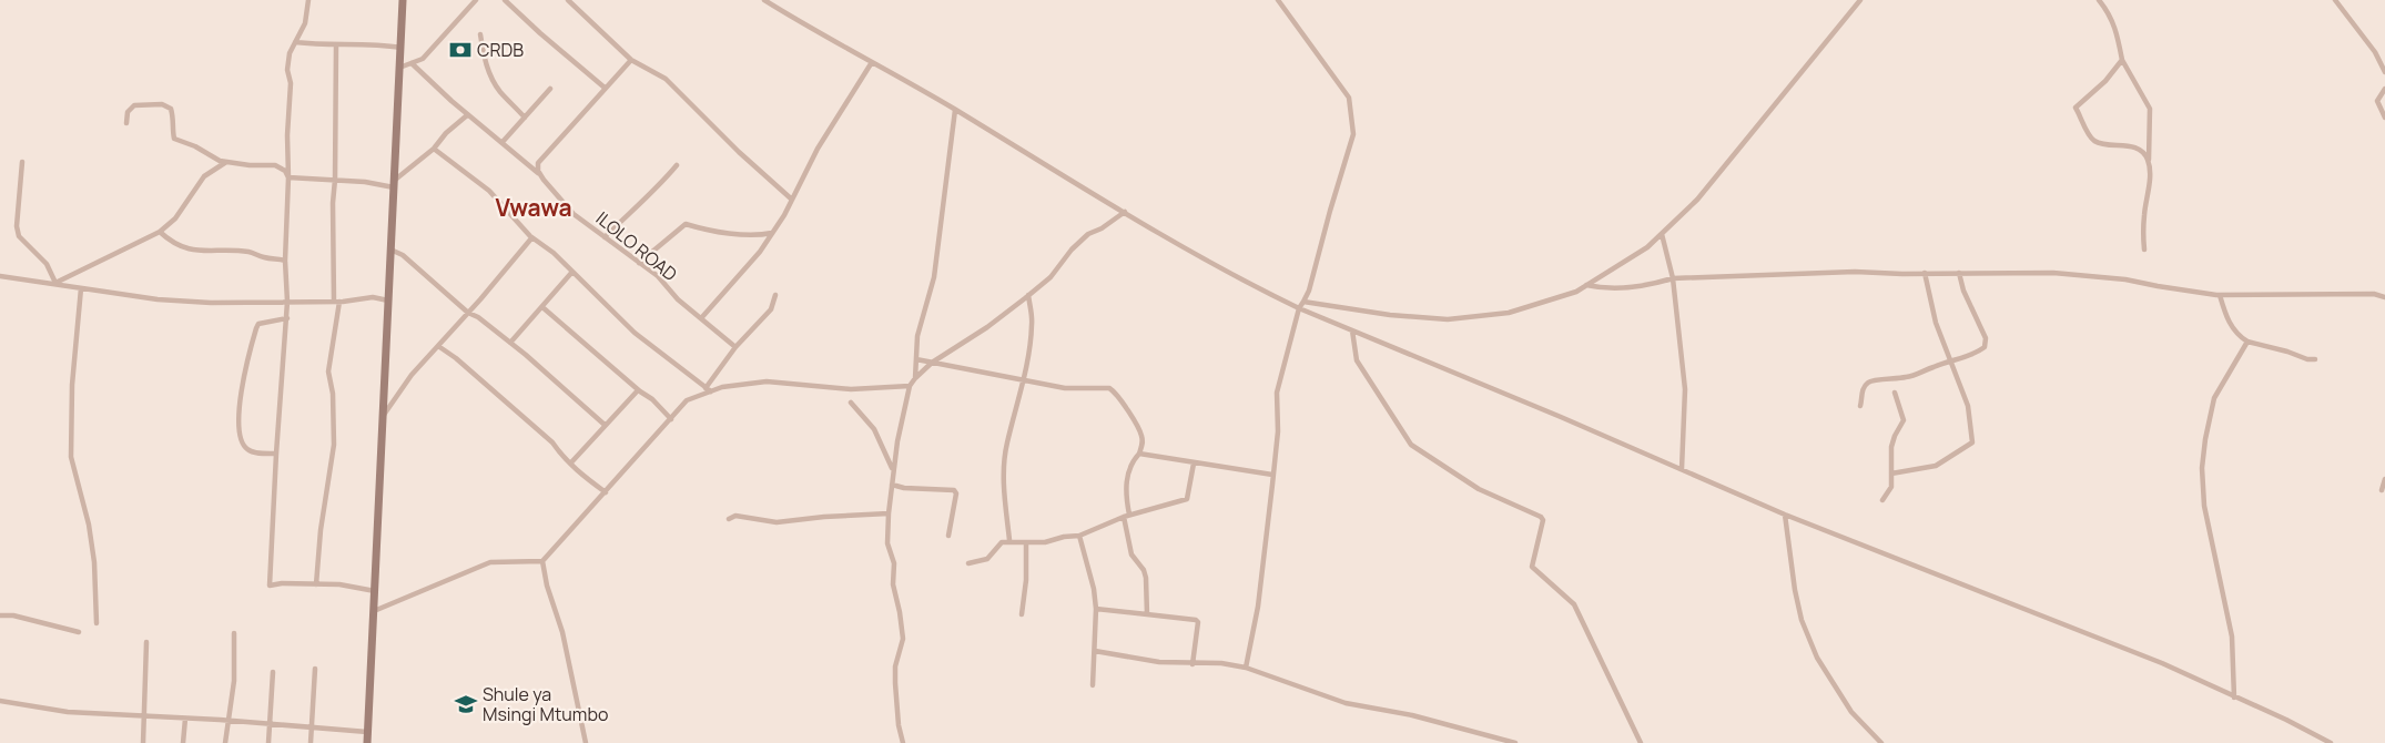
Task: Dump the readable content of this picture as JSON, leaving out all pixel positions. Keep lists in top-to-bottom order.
{
  "streets": {
    "street": ["ILOLO ROAD"]
  },
  "districts": ["Vwawa"],
  "places": {
    "bank": ["CRDB"],
    "school or university": ["Shule ya Msingi Mtumbo"]
  }
}
